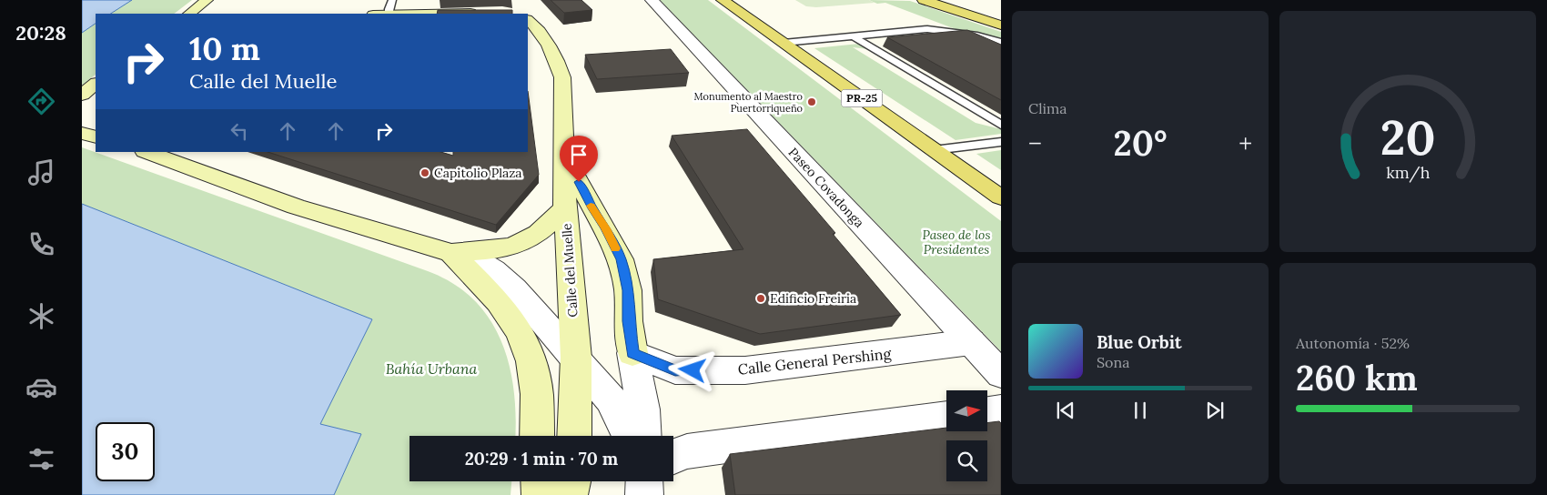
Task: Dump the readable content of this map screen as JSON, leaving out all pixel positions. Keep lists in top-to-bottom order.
{
  "streets": {
    "main road": ["PR-25", "Calle del Muelle"],
    "street": ["Paseo Covadonga", "Calle General Pershing"]
  },
  "crossings": [
    ["Paseo Covadonga", "Calle General Pershing"],
    ["Calle del Muelle", "Calle General Pershing"]
  ],
  "parks": ["Paseo de los Presidentes", "Bahía Urbana"],
  "places": ["Monumento al Maestro Puertorriqueño", "Capitolio Plaza", "Edificio Freiria"],
  "north": "right",
  "page": {
    "tabs": "20:28",
    "tile": [
      "Clima",
      ["Autonomía · 52%", "260 km"]
    ],
    "turn": ["10 m", "Calle del Muelle"],
    "heat": ["−", "20°", "+"],
    "song": ["Blue Orbit", "Sona"],
    "limit": "30",
    "trip": "20:29 · 1 min · 70 m",
    "gauge": ["20", "km/h"]
  }
}
